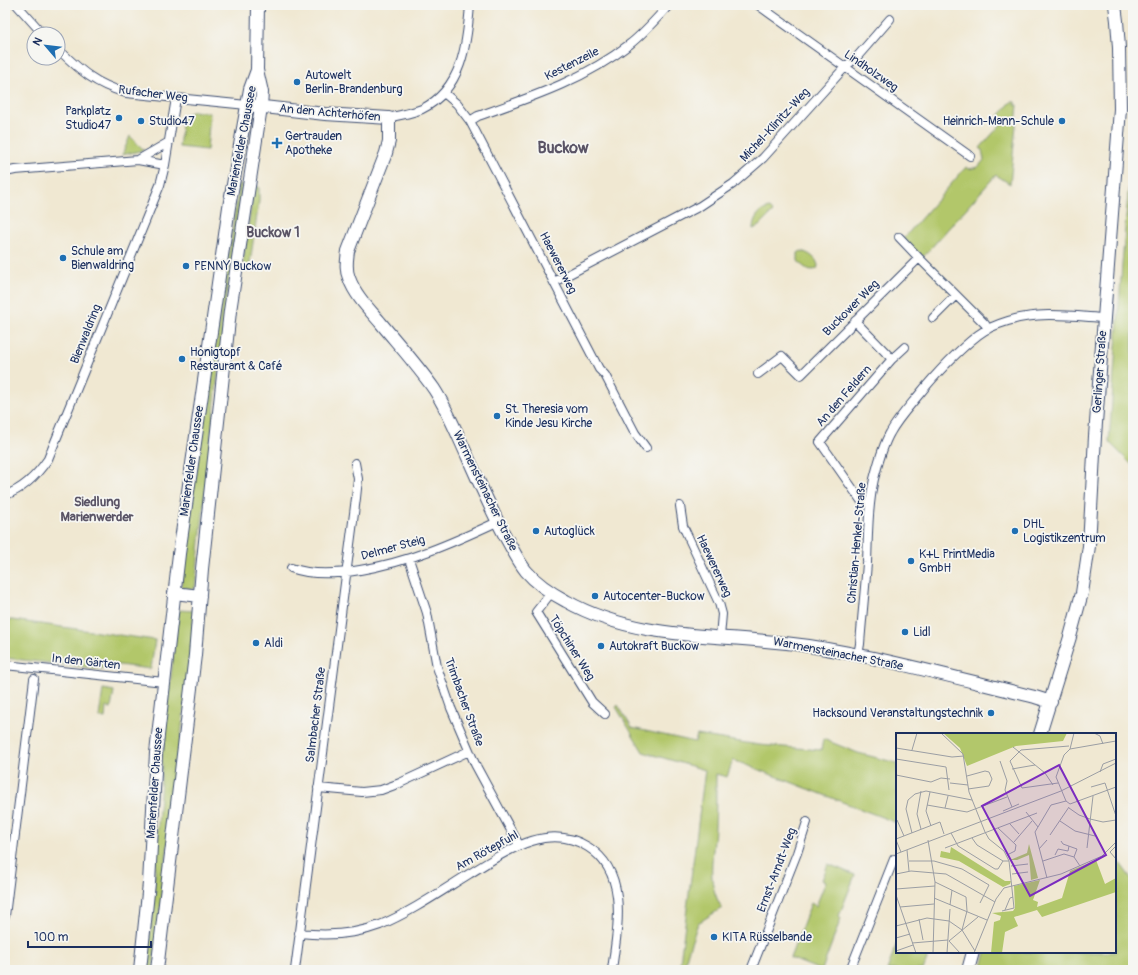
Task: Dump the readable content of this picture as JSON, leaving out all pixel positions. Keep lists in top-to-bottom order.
{
  "streets": {
    "street": [
      "Kestenzeile",
      "Lindholzweg",
      "Rufacher Weg",
      "An den Achterhöfen",
      "Michel-Klinitz-Weg",
      "Marienfelder Chaussee",
      "Haewererweg",
      "Buckower Weg",
      "Bienwaldring",
      "Gerlinger Straße",
      "An den Feldern",
      "Warmensteinacher Straße",
      "Christian-Henkel-Straße",
      "Delmer Steig",
      "Töpchiner Weg",
      "In den Gärten",
      "Trimbacher Straße",
      "Salmbacher Straße",
      "Am Rötepfuhl",
      "Ernst-Arndt-Weg"
    ]
  },
  "crossings": [
    ["Kestenzeile", "Haewererweg"],
    ["Lindholzweg", "Michel-Klinitz-Weg"],
    ["Rufacher Weg", "An den Achterhöfen"],
    ["Rufacher Weg", "Marienfelder Chaussee"],
    ["Rufacher Weg", "Bienwaldring"],
    ["An den Achterhöfen", "Marienfelder Chaussee"],
    ["An den Achterhöfen", "Haewererweg"],
    ["An den Achterhöfen", "Warmensteinacher Straße"],
    ["Michel-Klinitz-Weg", "Haewererweg"],
    ["Marienfelder Chaussee", "In den Gärten"],
    ["Haewererweg", "Warmensteinacher Straße"],
    ["Gerlinger Straße", "Warmensteinacher Straße"],
    ["Gerlinger Straße", "Christian-Henkel-Straße"],
    ["An den Feldern", "Christian-Henkel-Straße"],
    ["Warmensteinacher Straße", "Christian-Henkel-Straße"],
    ["Warmensteinacher Straße", "Delmer Steig"],
    ["Warmensteinacher Straße", "Töpchiner Weg"],
    ["Delmer Steig", "Trimbacher Straße"],
    ["Delmer Steig", "Salmbacher Straße"],
    ["Trimbacher Straße", "Am Rötepfuhl"],
    ["Salmbacher Straße", "Am Rötepfuhl"]
  ],
  "districts": ["Buckow", "Buckow 1", "Siedlung Marienwerder"],
  "places": {
    "other": [
      "Autowelt Berlin-Brandenburg",
      "Parkplatz Studio47",
      "Studio47",
      "Heinrich-Mann-Schule",
      "Schule am Bienwaldring",
      "PENNY Buckow",
      "Honigtopf Restaurant & Café",
      "St. Theresia vom Kinde Jesu Kirche",
      "Autoglück",
      "DHL Logistikzentrum",
      "K+L PrintMedia GmbH",
      "Autocenter-Buckow",
      "Lidl",
      "Aldi",
      "Autokraft Buckow",
      "Hacksound Veranstaltungstechnik",
      "KITA Rüsselbande"
    ],
    "health": ["Gertrauden Apotheke"]
  },
  "scale_bar": "100 m",
  "north": "top left"
}
